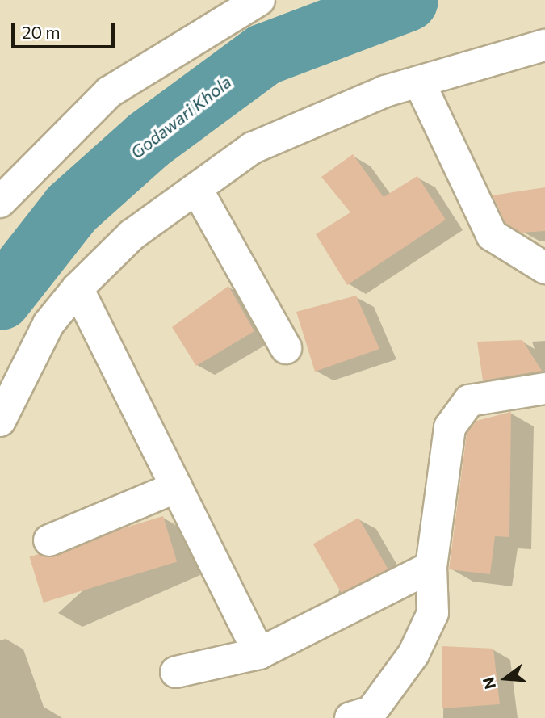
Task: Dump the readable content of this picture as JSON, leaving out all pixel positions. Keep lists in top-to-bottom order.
{
  "water": ["Godawari Khola"],
  "scale_bar": "20 m",
  "north": "left"
}
